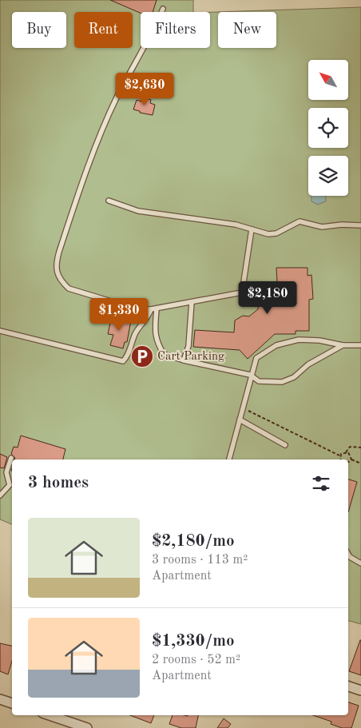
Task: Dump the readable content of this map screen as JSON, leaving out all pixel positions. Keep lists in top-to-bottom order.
{
  "places": {
    "parking": ["Cart Parking"]
  },
  "north": "top left",
  "page": {
    "chip": [
      "Buy",
      "Rent",
      "Filters",
      "New"
    ],
    "price": ["$2,630", "$2,180", "$1,330"],
    "heading": "3 homes",
    "list": [
      {
        "name": "$2,180/mo",
        "note": "3 rooms · 113 m² · Apartment"
      },
      {
        "name": "$1,330/mo",
        "note": "2 rooms · 52 m² · Apartment"
      }
    ]
  }
}
